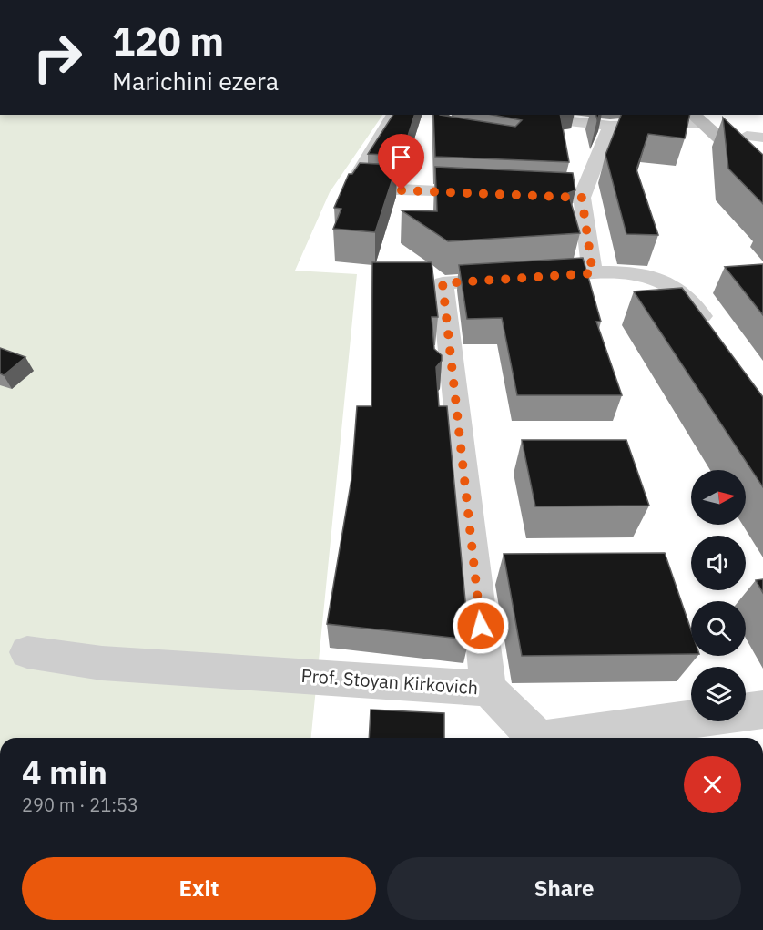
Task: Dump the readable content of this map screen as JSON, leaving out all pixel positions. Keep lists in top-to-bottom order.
{
  "streets": {
    "street": ["Prof. Stoyan Kirkovich"]
  },
  "north": "right",
  "page": {
    "turn": ["120 m", "Marichini ezera"],
    "heading": ["4 min", "290 m · 21:53"],
    "buttons": ["Exit", "Share"]
  }
}
